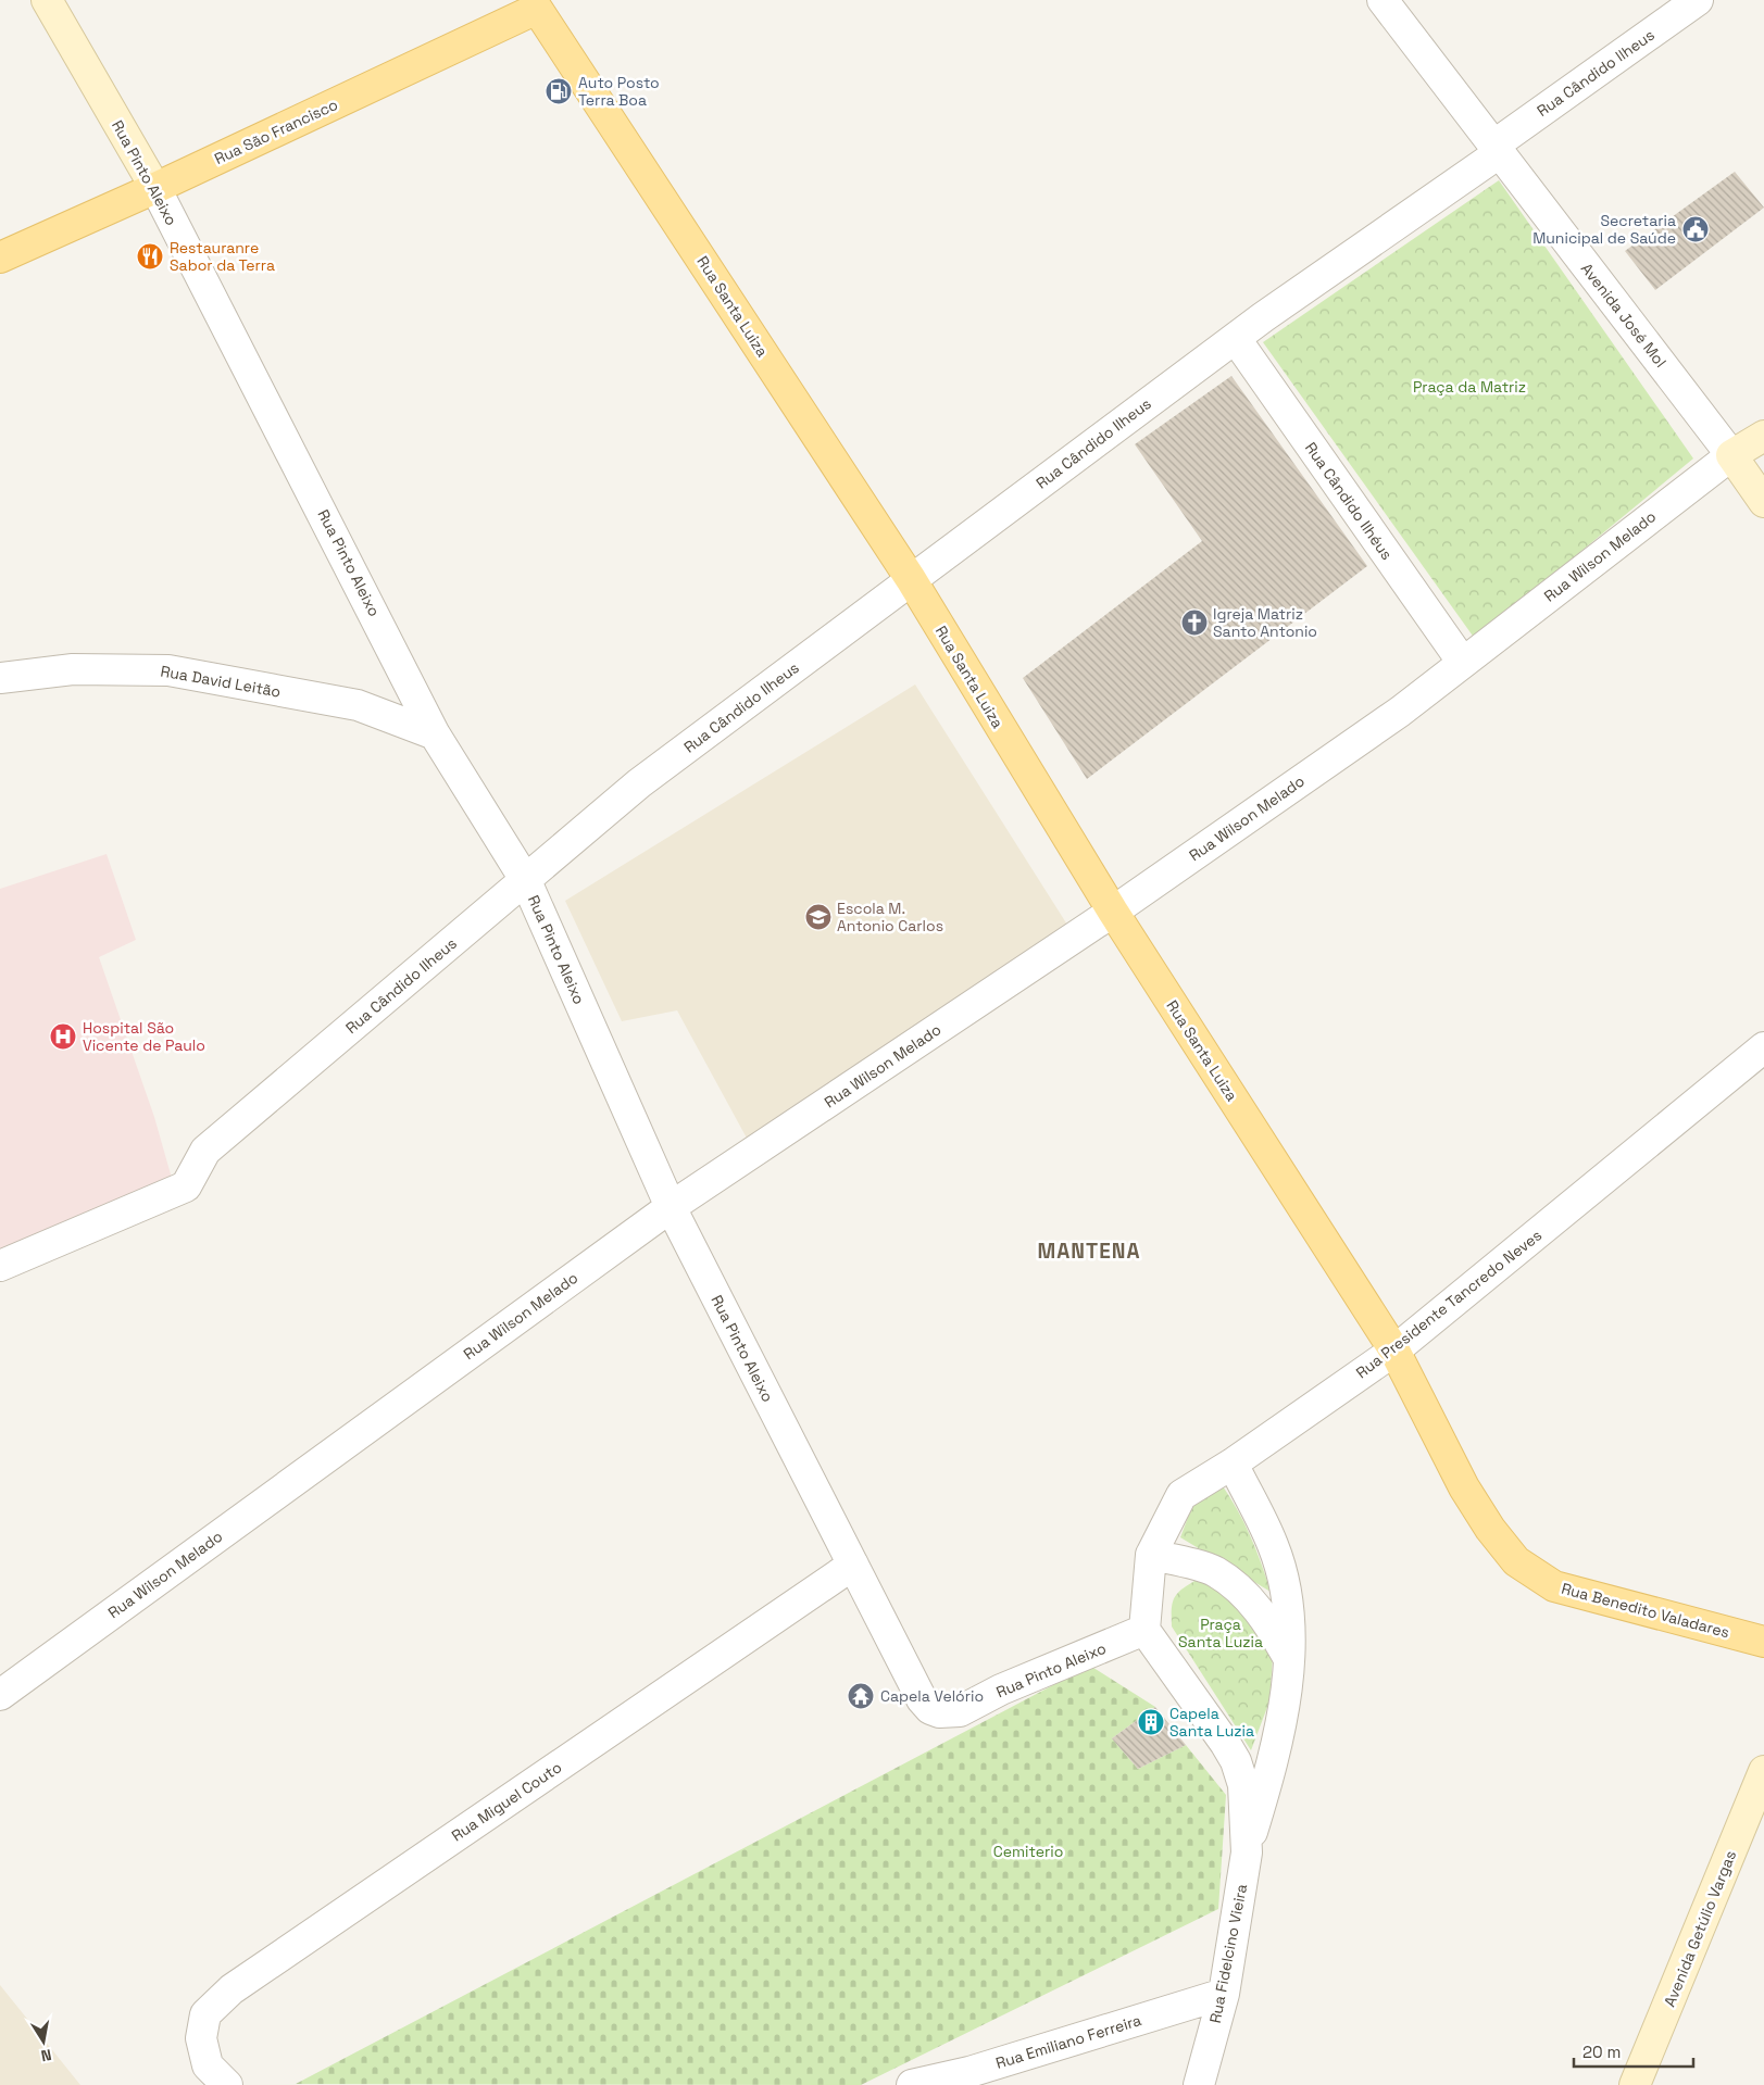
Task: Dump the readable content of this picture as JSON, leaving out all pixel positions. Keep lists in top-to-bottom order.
{
  "streets": {
    "main road": [
      "Rua São Francisco",
      "Rua Pinto Aleixo",
      "Rua Santa Luiza",
      "Avenida José Mol",
      "Rua Wilson Melado",
      "Rua Benedito Valadares",
      "Avenida Getúlio Vargas"
    ],
    "street": [
      "Rua Cândido Ilheus",
      "Rua Cândido Ilhéus",
      "Rua David Leitão",
      "Rua Presidente Tancredo Neves",
      "Rua Miguel Couto",
      "Rua Fidelcino Vieira",
      "Rua Emiliano Ferreira"
    ]
  },
  "crossings": [
    ["Rua Cândido Ilheus", "Rua Pinto Aleixo"],
    ["Rua Cândido Ilheus", "Rua Santa Luiza"],
    ["Rua Cândido Ilheus", "Avenida José Mol"],
    ["Rua Cândido Ilheus", "Rua Cândido Ilhéus"],
    ["Rua São Francisco", "Rua Pinto Aleixo"],
    ["Rua São Francisco", "Rua Santa Luiza"],
    ["Rua Pinto Aleixo", "Rua Wilson Melado"],
    ["Rua Pinto Aleixo", "Rua David Leitão"],
    ["Rua Pinto Aleixo", "Rua Presidente Tancredo Neves"],
    ["Rua Pinto Aleixo", "Rua Miguel Couto"],
    ["Rua Pinto Aleixo", "Rua Fidelcino Vieira"],
    ["Rua Santa Luiza", "Rua Wilson Melado"],
    ["Rua Santa Luiza", "Rua Presidente Tancredo Neves"],
    ["Rua Santa Luiza", "Rua Benedito Valadares"],
    ["Avenida José Mol", "Rua Wilson Melado"],
    ["Rua Cândido Ilhéus", "Rua Wilson Melado"],
    ["Rua Presidente Tancredo Neves", "Rua Benedito Valadares"],
    ["Rua Presidente Tancredo Neves", "Rua Fidelcino Vieira"],
    ["Rua Fidelcino Vieira", "Rua Emiliano Ferreira"]
  ],
  "districts": ["MANTENA"],
  "parks": ["Praça da Matriz", "Praça Santa Luzia", "Cemiterio"],
  "places": {
    "fuel station": ["Auto Posto Terra Boa"],
    "public building": ["Secretaria Municipal de Saúde"],
    "restaurant": ["Restauranre Sabor da Terra"],
    "church": ["Igreja Matriz Santo Antonio"],
    "school or university": ["Escola M. Antonio Carlos"],
    "hospital": ["Hospital São Vicente de Paulo"],
    "temple": ["Capela Velório"],
    "building": ["Capela Santa Luzia"]
  },
  "scale_bar": "20 m",
  "north": "bottom"
}
